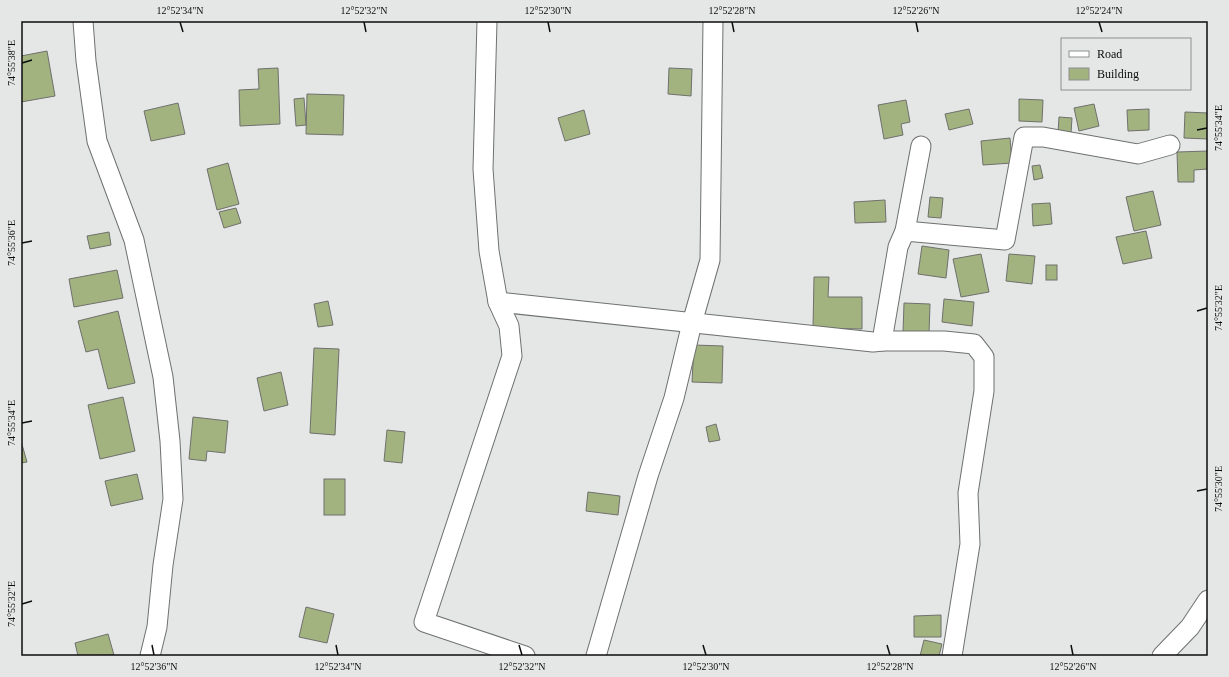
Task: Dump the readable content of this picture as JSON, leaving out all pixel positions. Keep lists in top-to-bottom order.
{
  "legend": ["Road", "Building"],
  "coordinates": [
    "12°52'34\"N",
    "12°52'32\"N",
    "12°52'30\"N",
    "12°52'28\"N",
    "12°52'26\"N",
    "12°52'24\"N",
    "74°55'38\"E",
    "74°55'34\"E",
    "74°55'36\"E",
    "74°55'32\"E",
    "74°55'30\"E",
    "12°52'36\"N"
  ]
}
